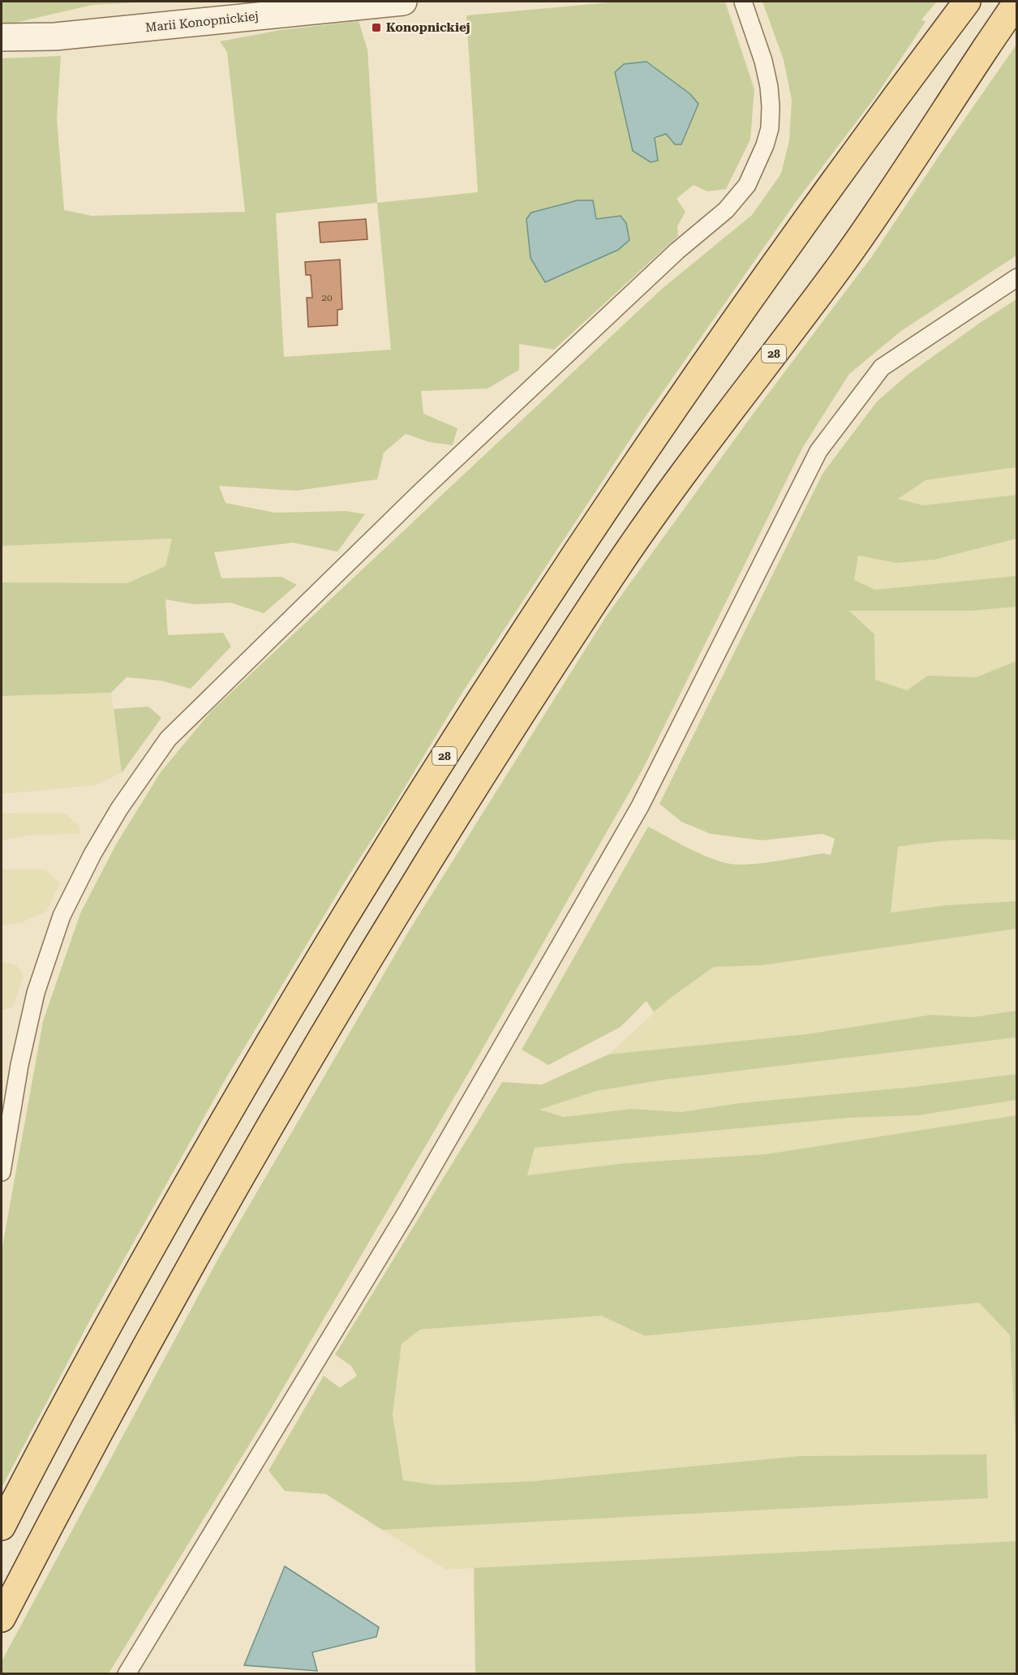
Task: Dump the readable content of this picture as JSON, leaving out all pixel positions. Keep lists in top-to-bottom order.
{
  "streets": {
    "main road": ["28"],
    "street": ["Marii Konopnickiej"]
  },
  "places": {
    "transit": ["Konopnickiej"]
  },
  "house_numbers": ["20"]
}
